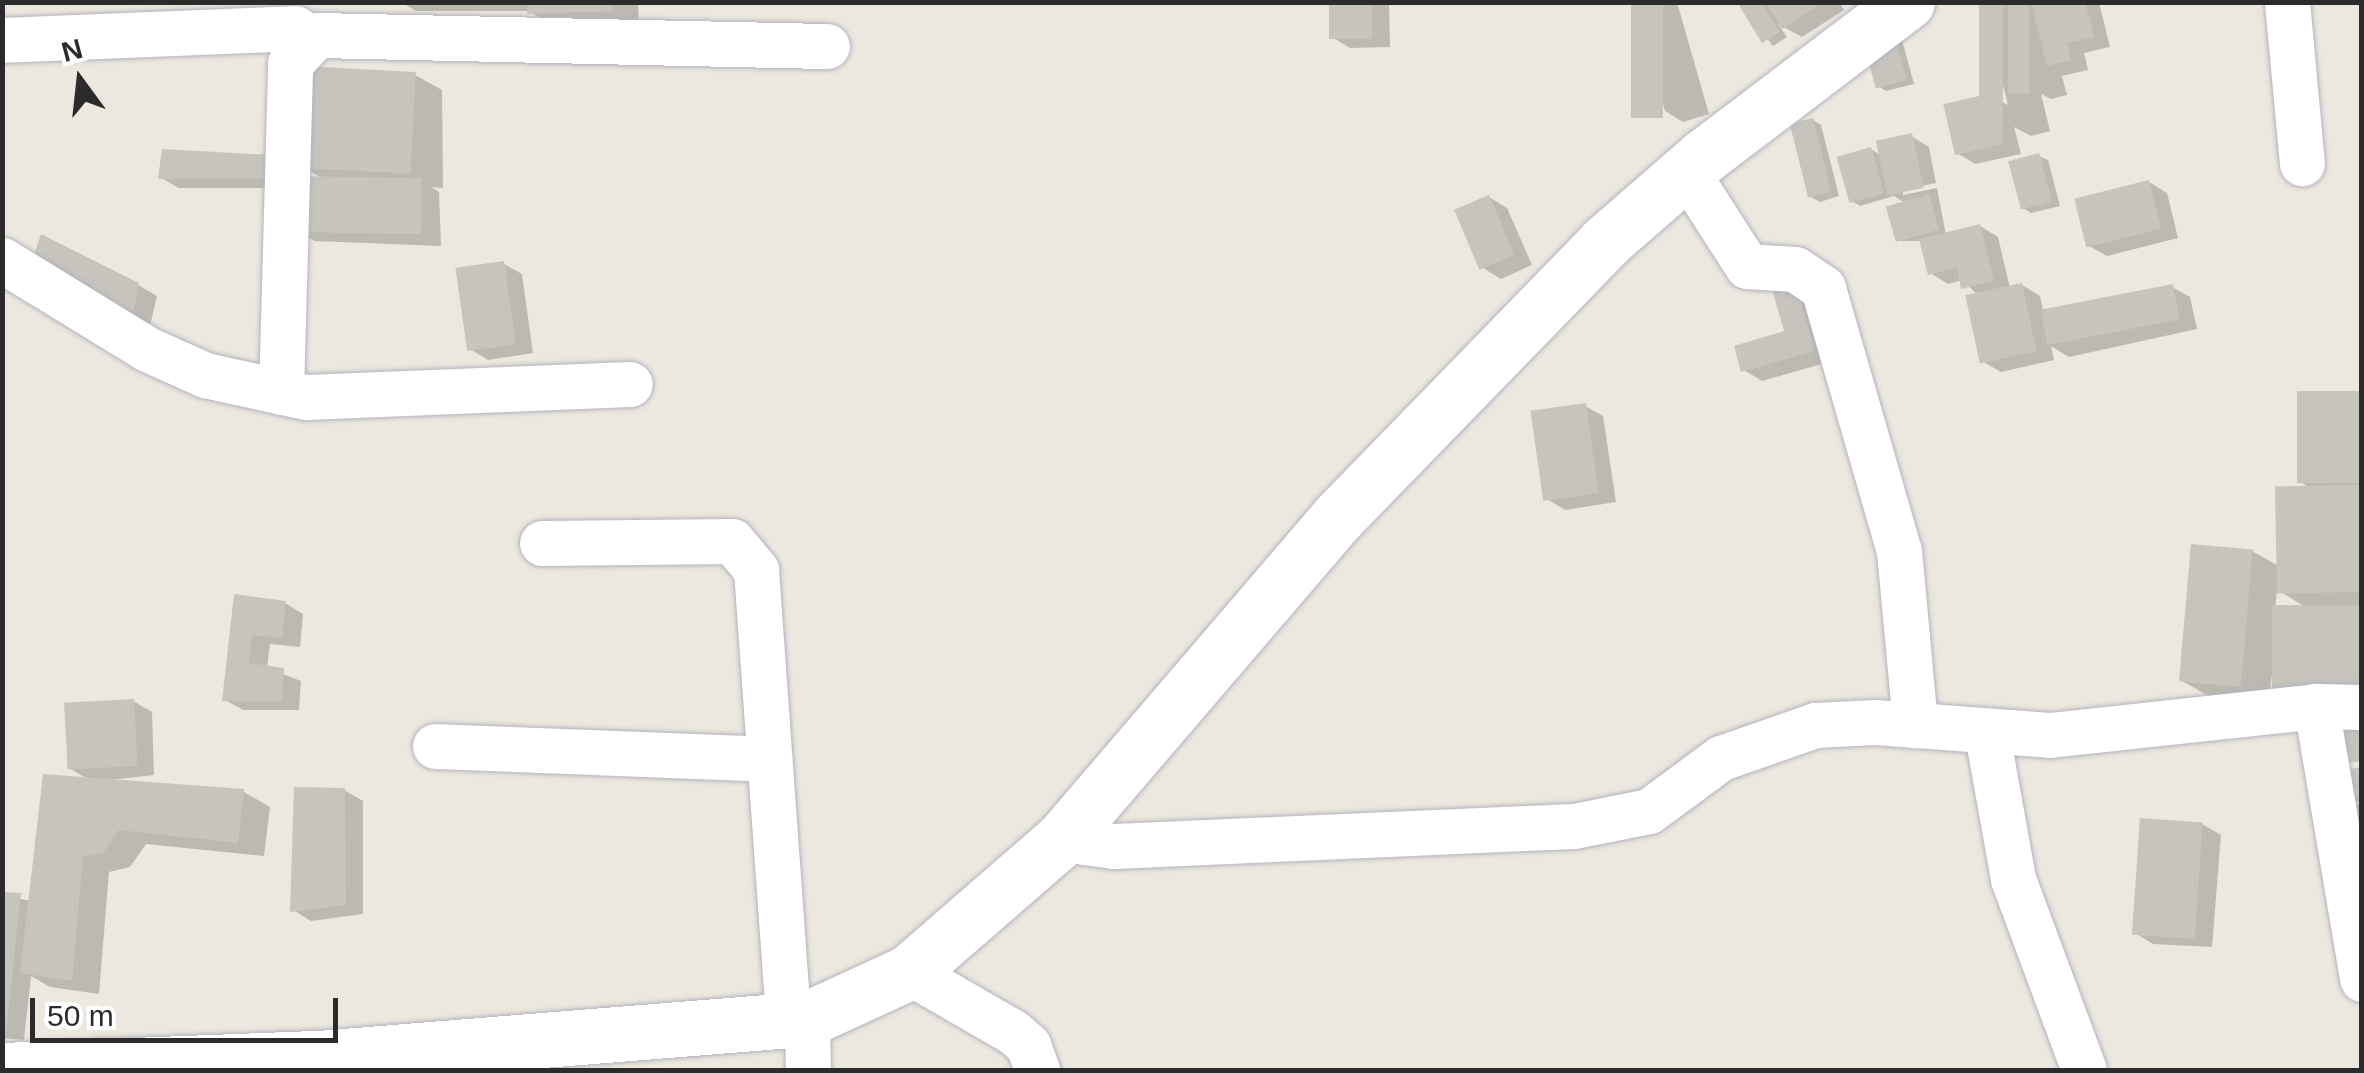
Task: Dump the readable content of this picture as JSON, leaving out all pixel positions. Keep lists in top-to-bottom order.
{
  "scale_bar": "50 m",
  "north": "top"
}
